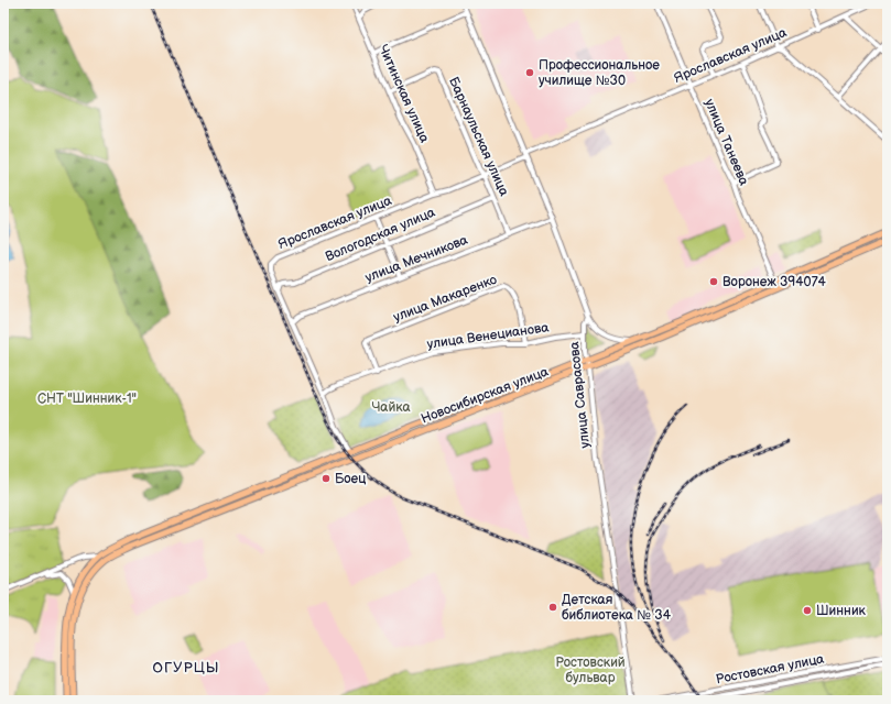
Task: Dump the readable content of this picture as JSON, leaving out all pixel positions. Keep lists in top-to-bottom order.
{
  "streets": {
    "main road": ["Новосибирская улица"],
    "street": [
      "Ярославская улица",
      "Читинская улица",
      "Барнаульская улица",
      "улица Танеева",
      "Вологодская улица",
      "улица Мечникова",
      "улица Макаренко",
      "улица Венецианова",
      "улица Саврасова",
      "Ростовская улица"
    ]
  },
  "crossings": [
    ["Ярославская улица", "Читинская улица"],
    ["Ярославская улица", "Барнаульская улица"],
    ["Ярославская улица", "улица Танеева"],
    ["Ярославская улица", "Вологодская улица"],
    ["Ярославская улица", "улица Мечникова"],
    ["Ярославская улица", "улица Венецианова"],
    ["Ярославская улица", "Новосибирская улица"],
    ["Читинская улица", "Барнаульская улица"],
    ["Барнаульская улица", "Вологодская улица"],
    ["Барнаульская улица", "улица Мечникова"],
    ["улица Танеева", "Новосибирская улица"],
    ["улица Макаренко", "улица Венецианова"],
    ["улица Венецианова", "улица Саврасова"],
    ["Новосибирская улица", "улица Саврасова"]
  ],
  "districts": ["ОГУРЦЫ"],
  "parks": ["СНТ \"Шинник-1\"", "Чайка", "Ростовский бульвар"],
  "places": [
    "Профессиональное училище №30",
    "Воронеж 394074",
    "Боец",
    "Детская библиотека № 34",
    "Шинник"
  ]
}
